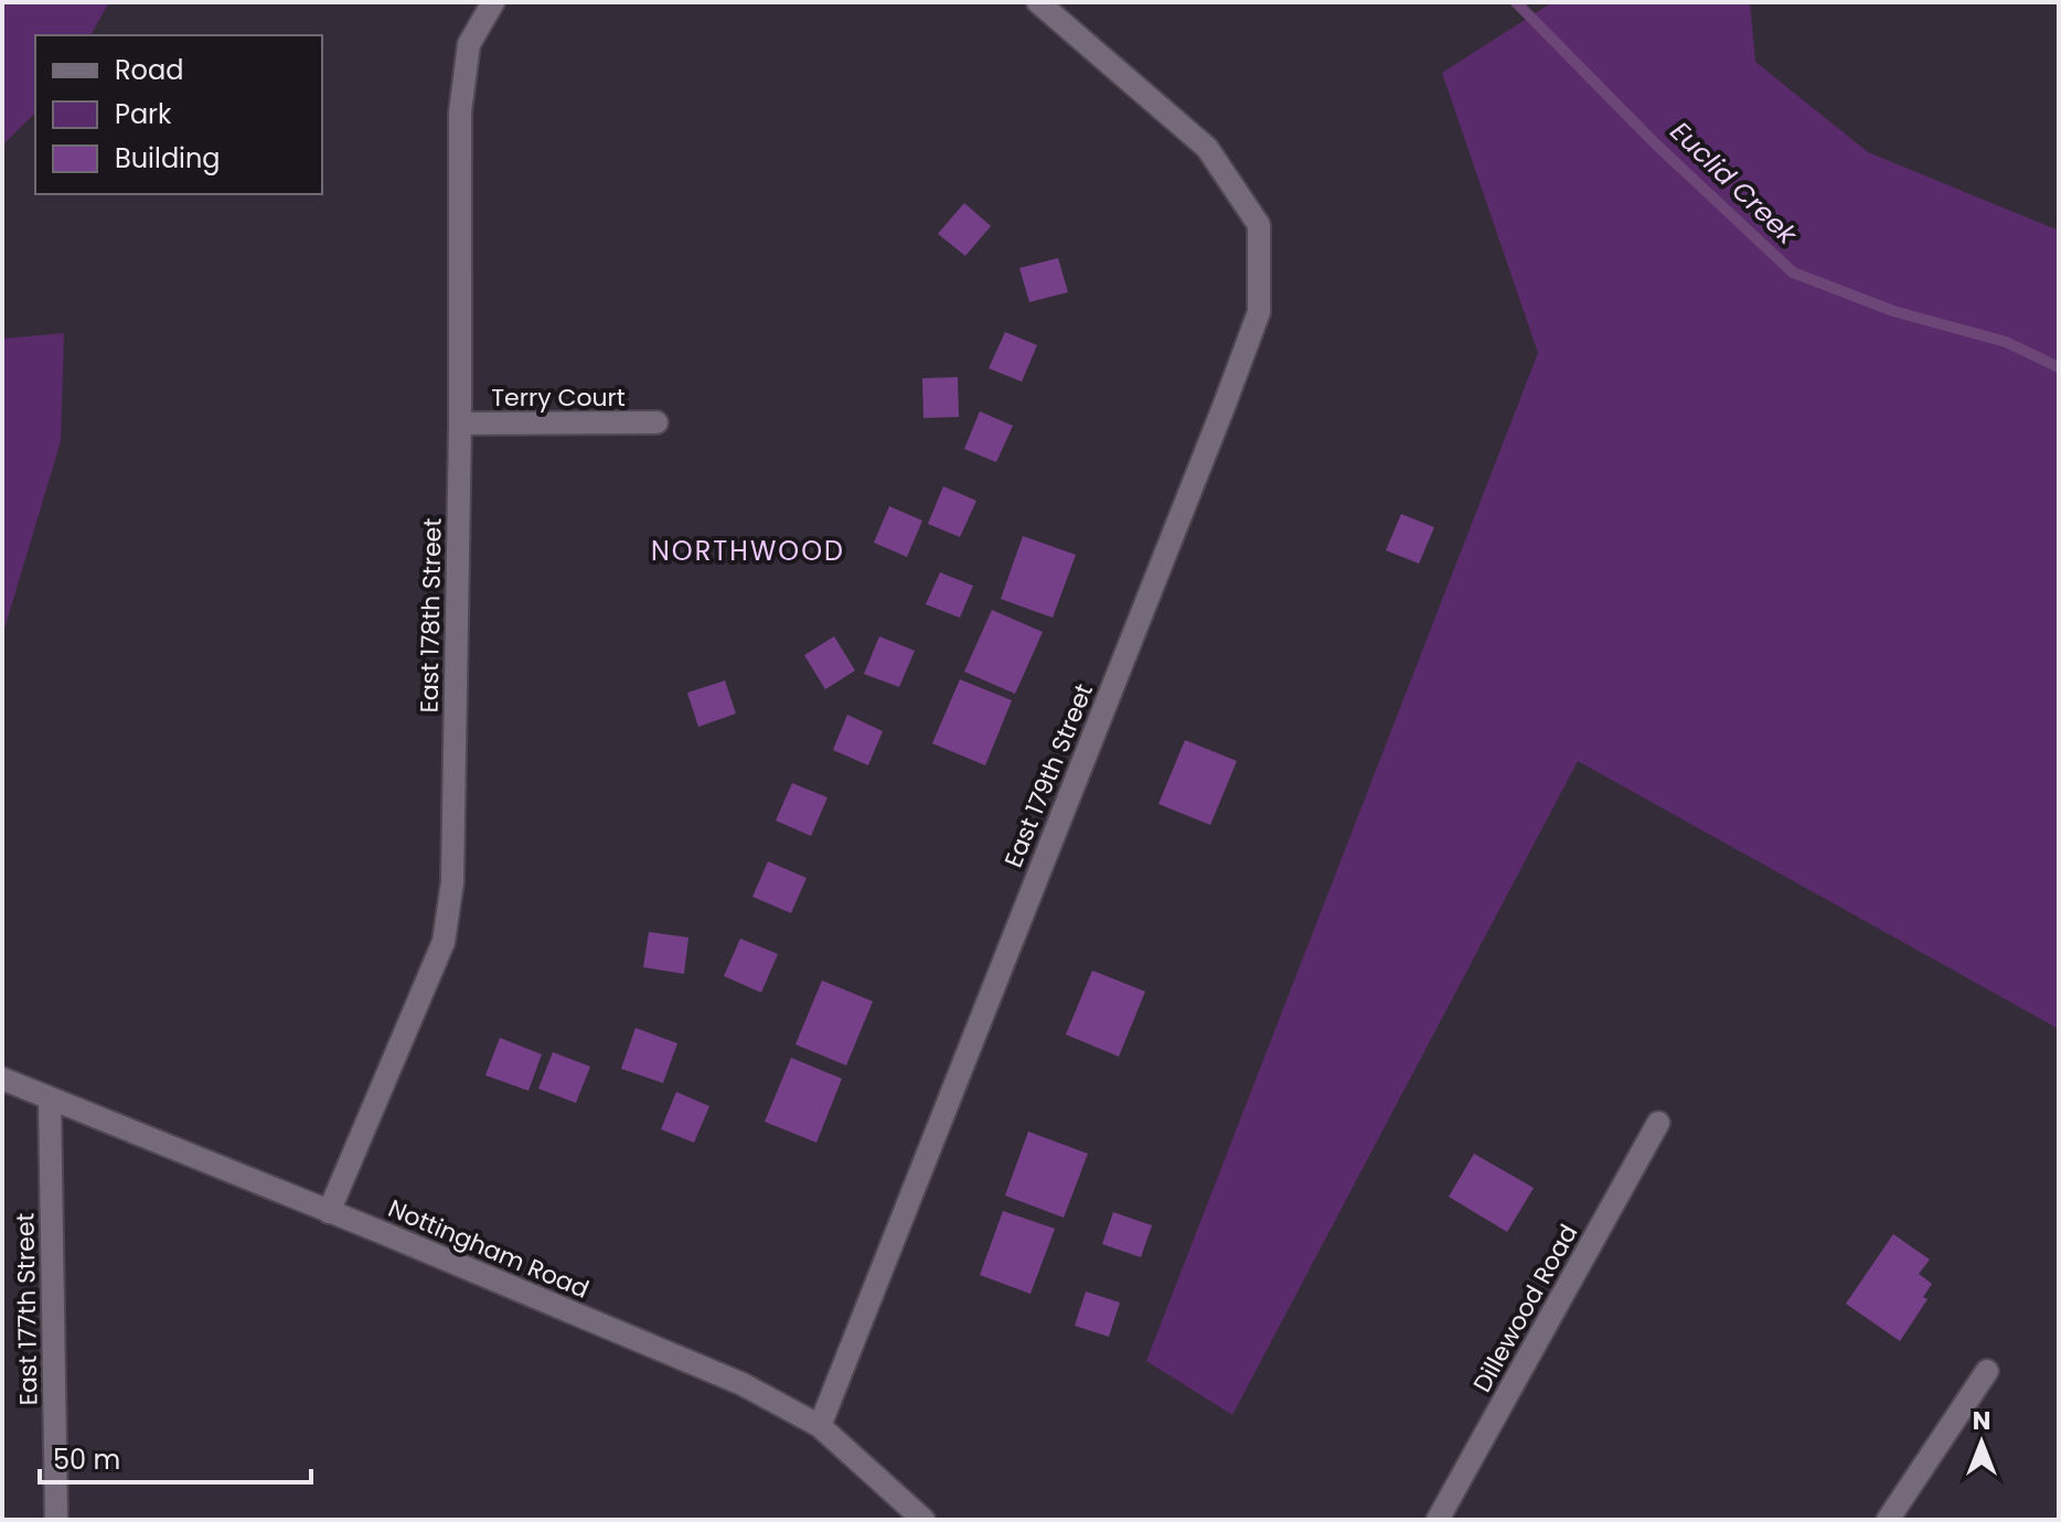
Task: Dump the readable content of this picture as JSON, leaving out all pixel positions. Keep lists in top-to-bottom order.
{
  "streets": {
    "street": [
      "Terry Court",
      "East 178th Street",
      "East 179th Street",
      "Nottingham Road",
      "Dillewood Road",
      "East 177th Street"
    ]
  },
  "crossings": [
    ["Terry Court", "East 178th Street"],
    ["East 178th Street", "Nottingham Road"],
    ["East 179th Street", "Nottingham Road"],
    ["Nottingham Road", "East 177th Street"]
  ],
  "districts": ["NORTHWOOD"],
  "water": ["Euclid Creek"],
  "legend": ["Road", "Park", "Building"],
  "scale_bar": "50 m",
  "north": "top"
}
